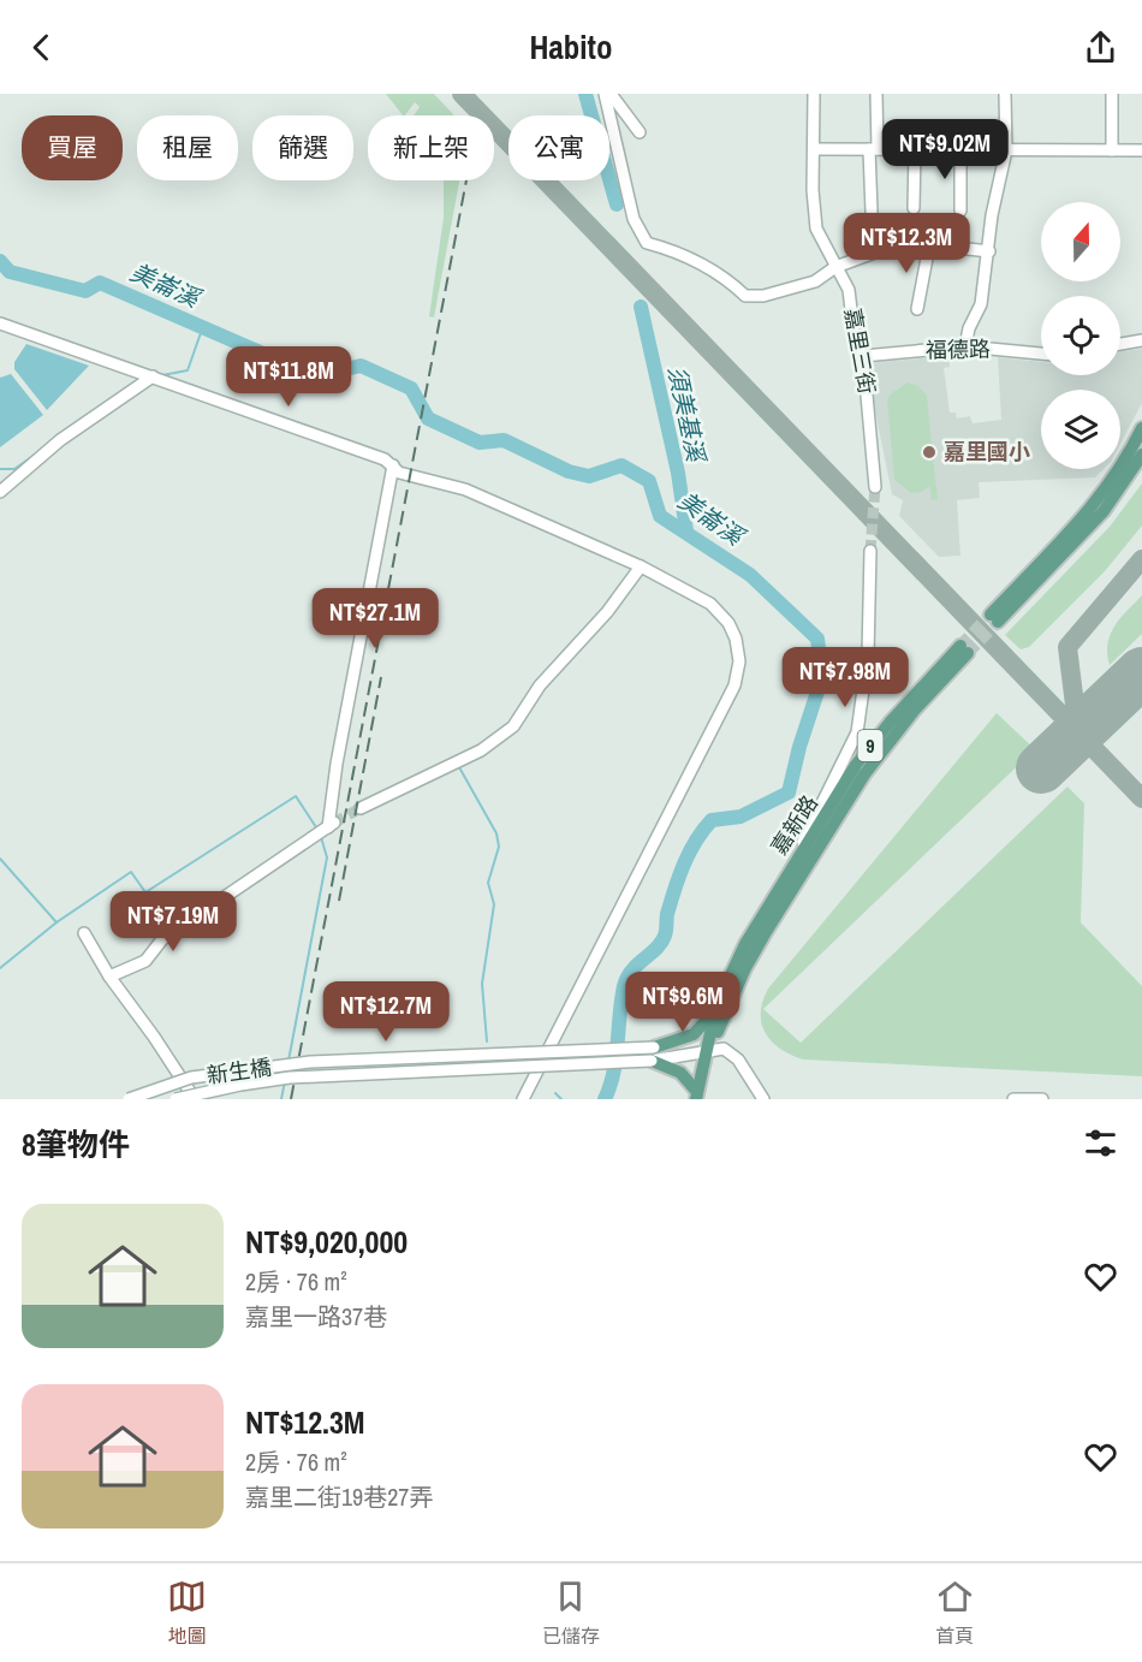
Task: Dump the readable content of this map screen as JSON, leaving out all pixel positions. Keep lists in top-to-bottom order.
{
  "streets": {
    "main road": ["9", "嘉新路"],
    "street": ["福德路", "嘉里三街", "新生橋"]
  },
  "crossings": [
    ["福德路", "嘉里三街"]
  ],
  "water": ["美崙溪", "須美基溪"],
  "places": ["嘉里國小"],
  "north": "top",
  "page": {
    "header": "Habito",
    "chip": [
      "買屋",
      "租屋",
      "篩選",
      "新上架",
      "公寓"
    ],
    "price": [
      "NT$9.02M",
      "NT$12.3M",
      "NT$11.8M",
      "NT$27.1M",
      "NT$7.98M",
      "NT$7.19M",
      "NT$9.6M",
      "NT$12.7M"
    ],
    "heading": "8筆物件",
    "list": [
      {
        "name": "NT$9,020,000",
        "note": "2房 · 76 m² · 嘉里一路37巷"
      },
      {
        "name": "NT$12.3M",
        "note": "2房 · 76 m² · 嘉里二街19巷27弄"
      }
    ],
    "tabs": ["地圖", "已儲存", "首頁"]
  }
}
